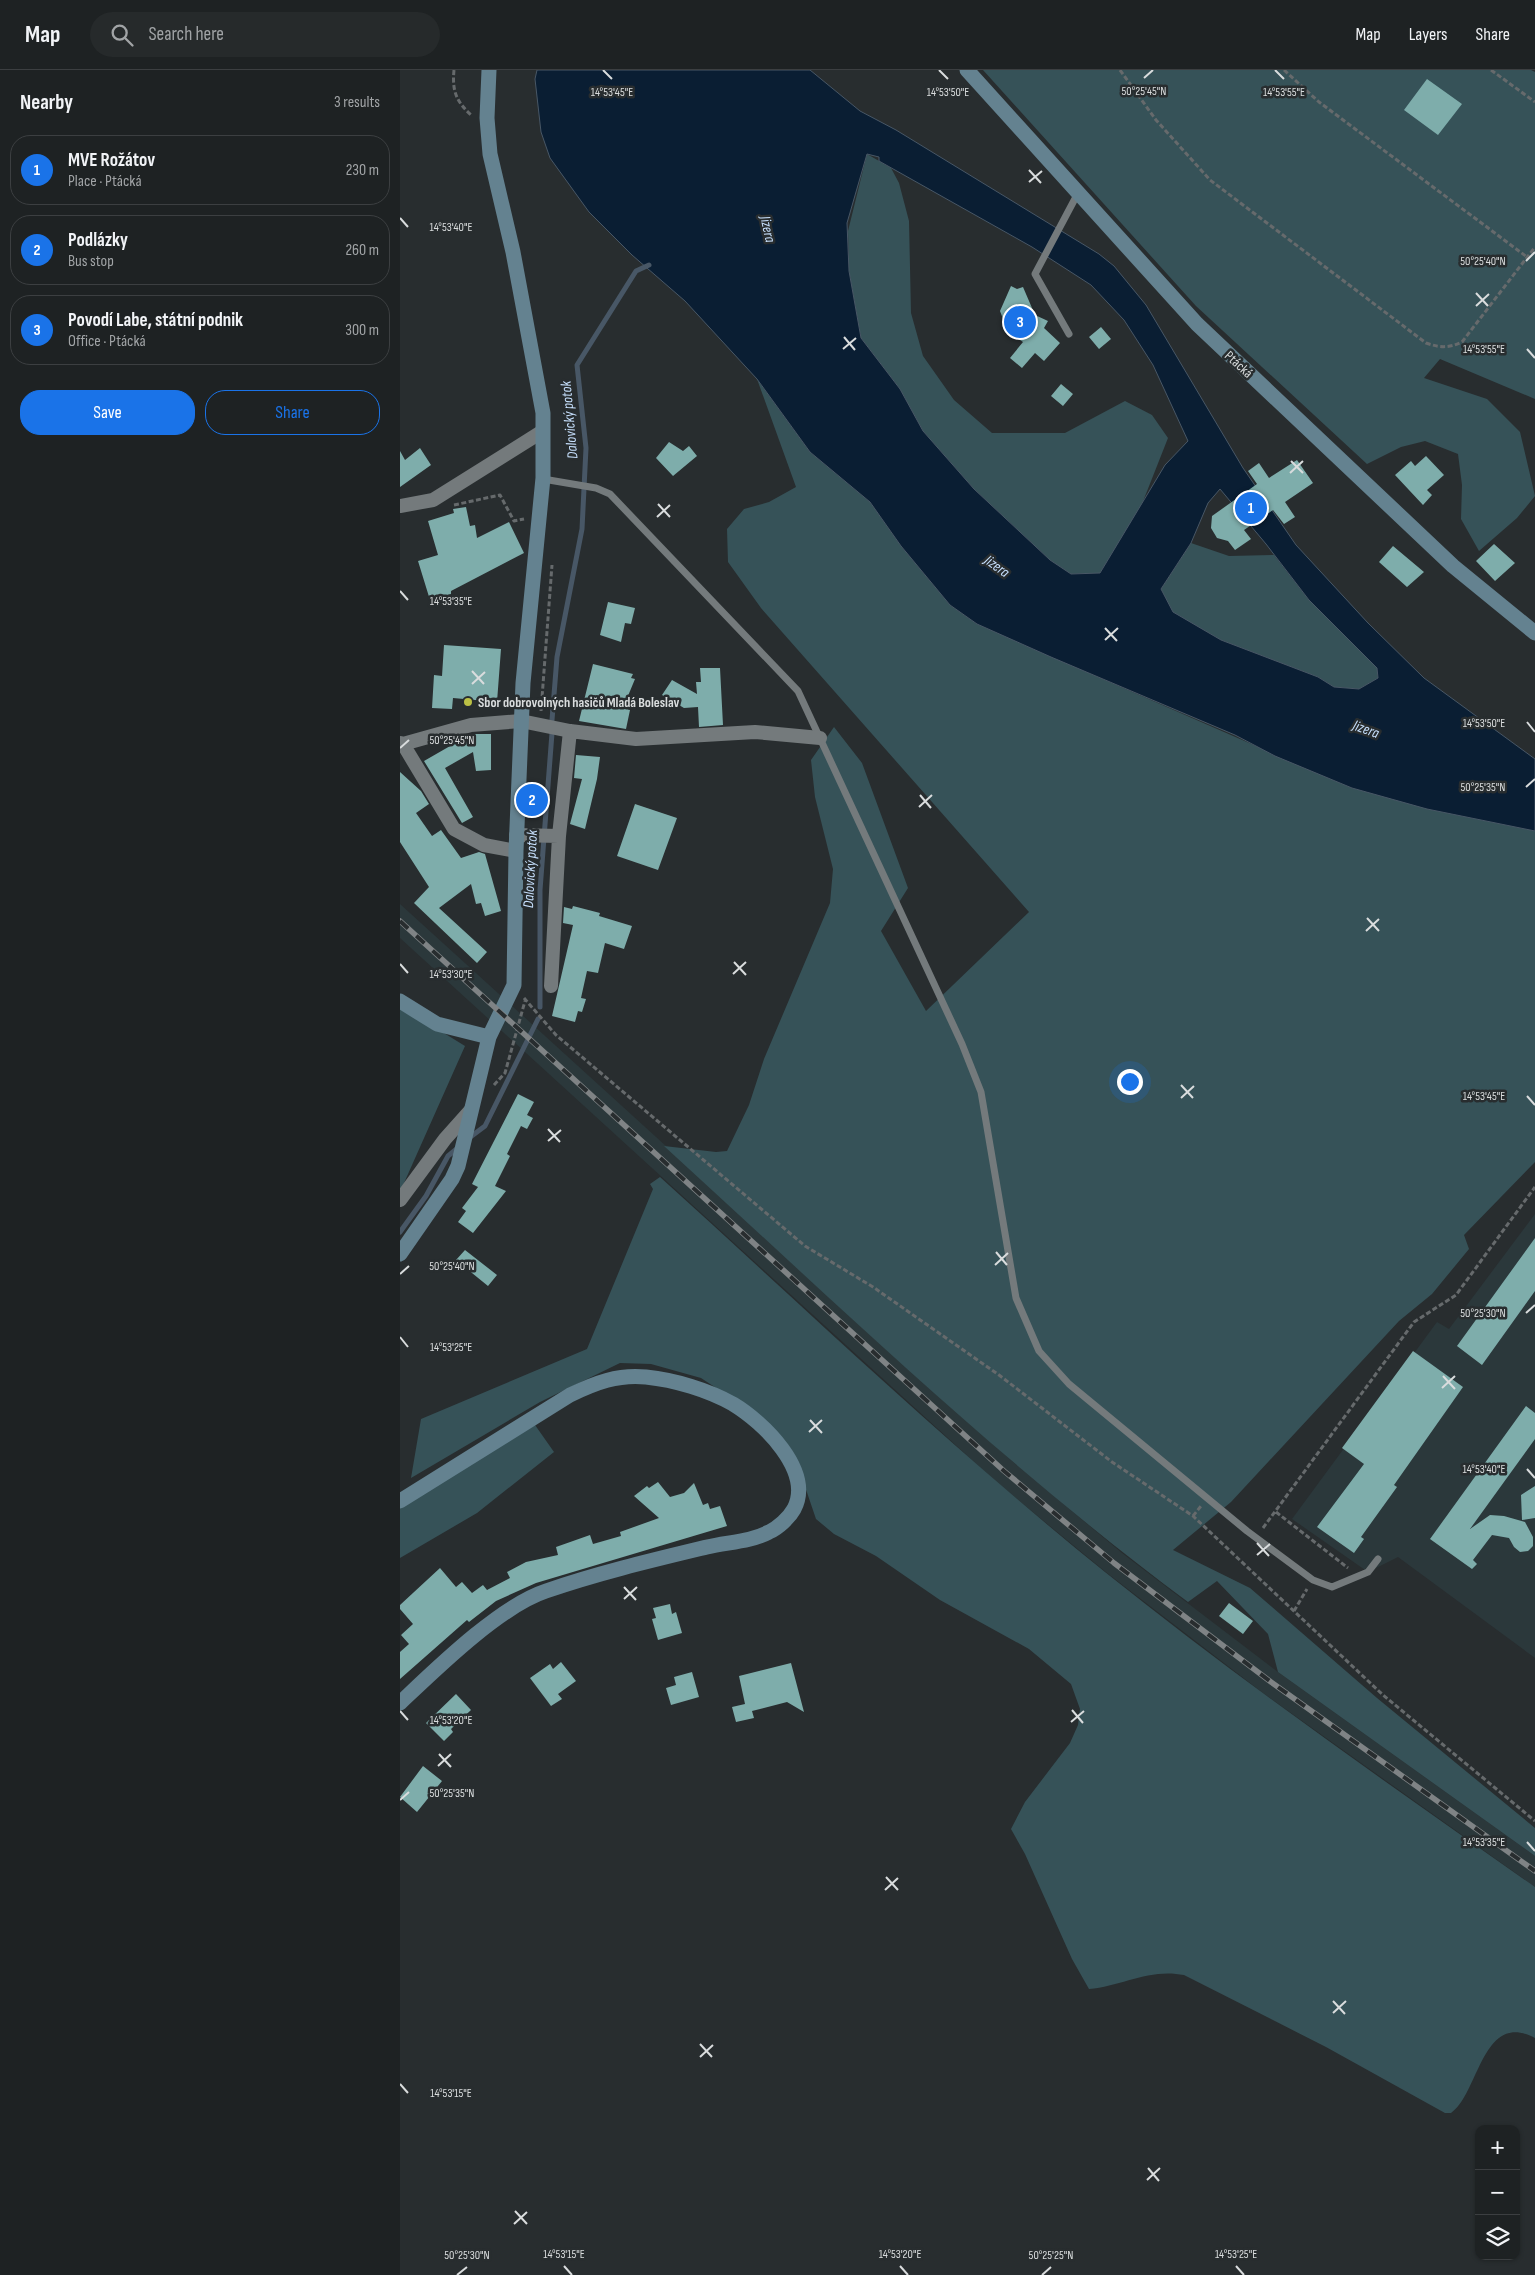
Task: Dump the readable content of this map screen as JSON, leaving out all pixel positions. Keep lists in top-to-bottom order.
{
  "streets": {
    "main road": ["Ptácká"]
  },
  "water": ["Jizera", "Dalovický potok"],
  "places": ["Sbor dobrovolných hasičů Mladá Boleslav"],
  "page": {
    "header": "Map",
    "search": "Search here",
    "nav": ["Map", "Layers", "Share"],
    "heading": ["Nearby", "3 results"],
    "list": [
      {
        "mark": "1",
        "name": "MVE Rožátov",
        "note": "Place · Ptácká",
        "value": "230 m"
      },
      {
        "mark": "2",
        "name": "Podlázky",
        "note": "Bus stop",
        "value": "260 m"
      },
      {
        "mark": "3",
        "name": "Povodí Labe, státní podnik",
        "note": "Office · Ptácká",
        "value": "300 m"
      }
    ],
    "pins": ["3", "1", "2"],
    "buttons": ["Save", "Share"],
    "map_buttons": ["+", "−"]
  },
  "coordinates": [
    "50°25'45\"N",
    "14°53'45\"E",
    "14°53'50\"E",
    "14°53'55\"E",
    "14°53'40\"E",
    "50°25'40\"N",
    "14°53'35\"E",
    "50°25'35\"N",
    "14°53'30\"E",
    "50°25'30\"N",
    "14°53'25\"E",
    "14°53'20\"E",
    "14°53'15\"E",
    "50°25'25\"N"
  ]
}
